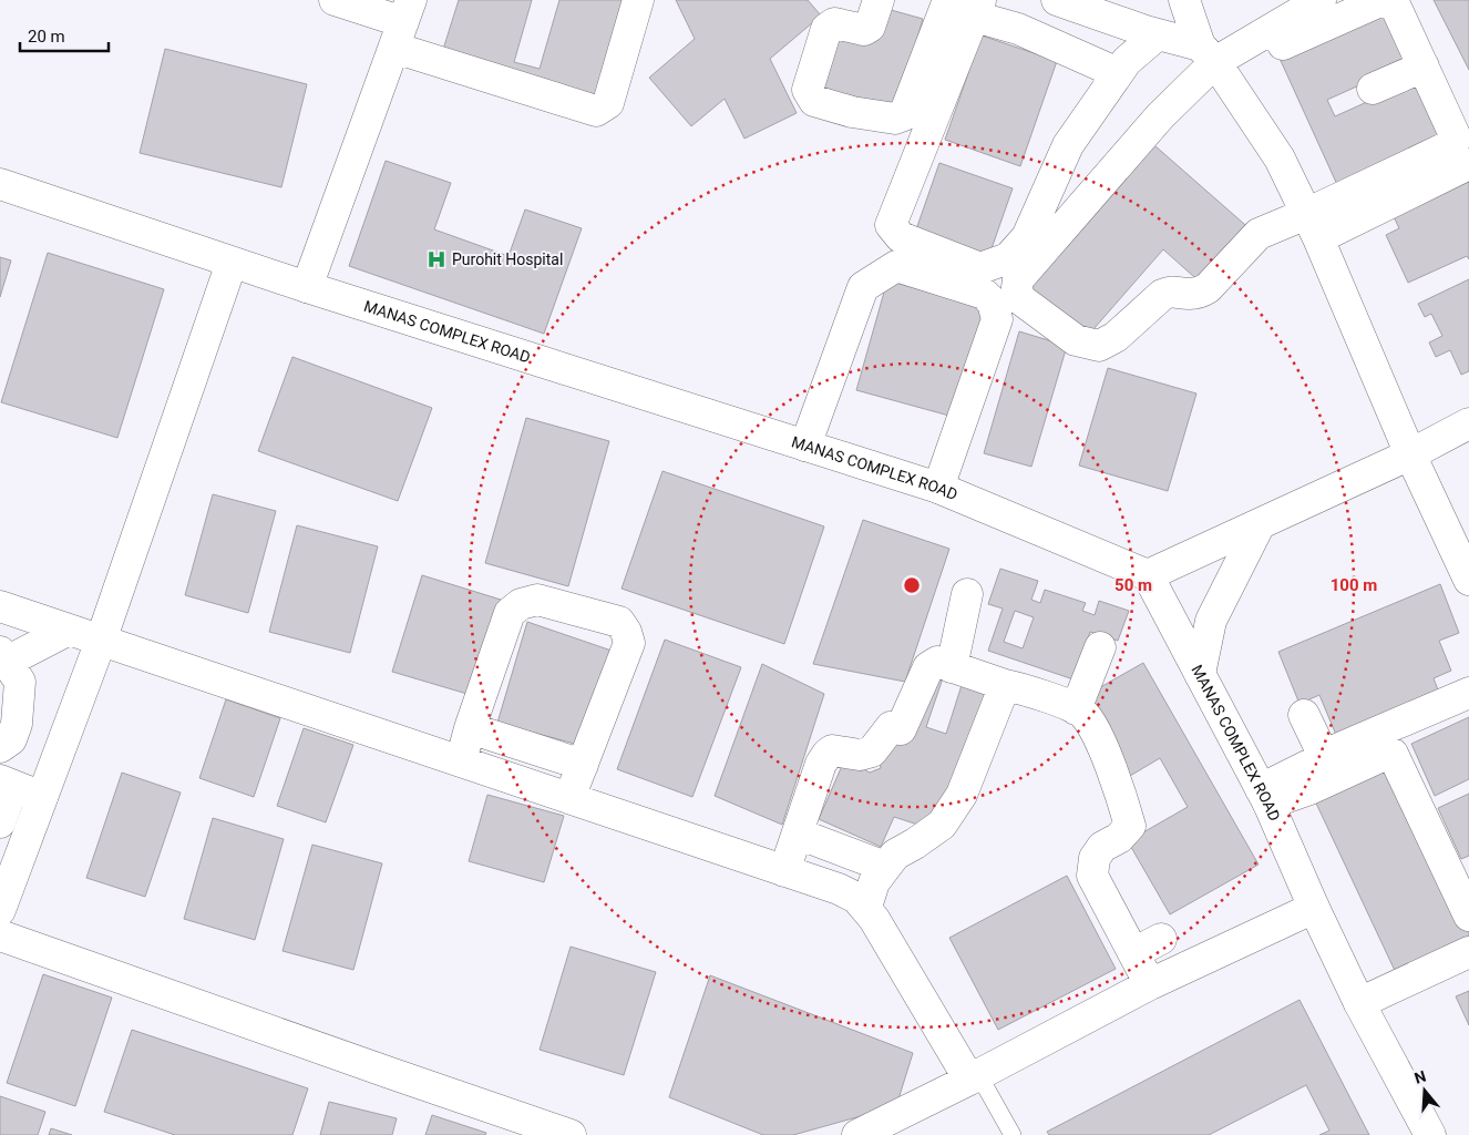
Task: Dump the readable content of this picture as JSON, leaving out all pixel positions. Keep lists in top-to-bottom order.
{
  "streets": {
    "street": ["MANAS COMPLEX ROAD"]
  },
  "places": {
    "hospital": ["Purohit Hospital"]
  },
  "scale_bar": "20 m",
  "north": "top",
  "rings": ["50 m", "100 m"]
}
